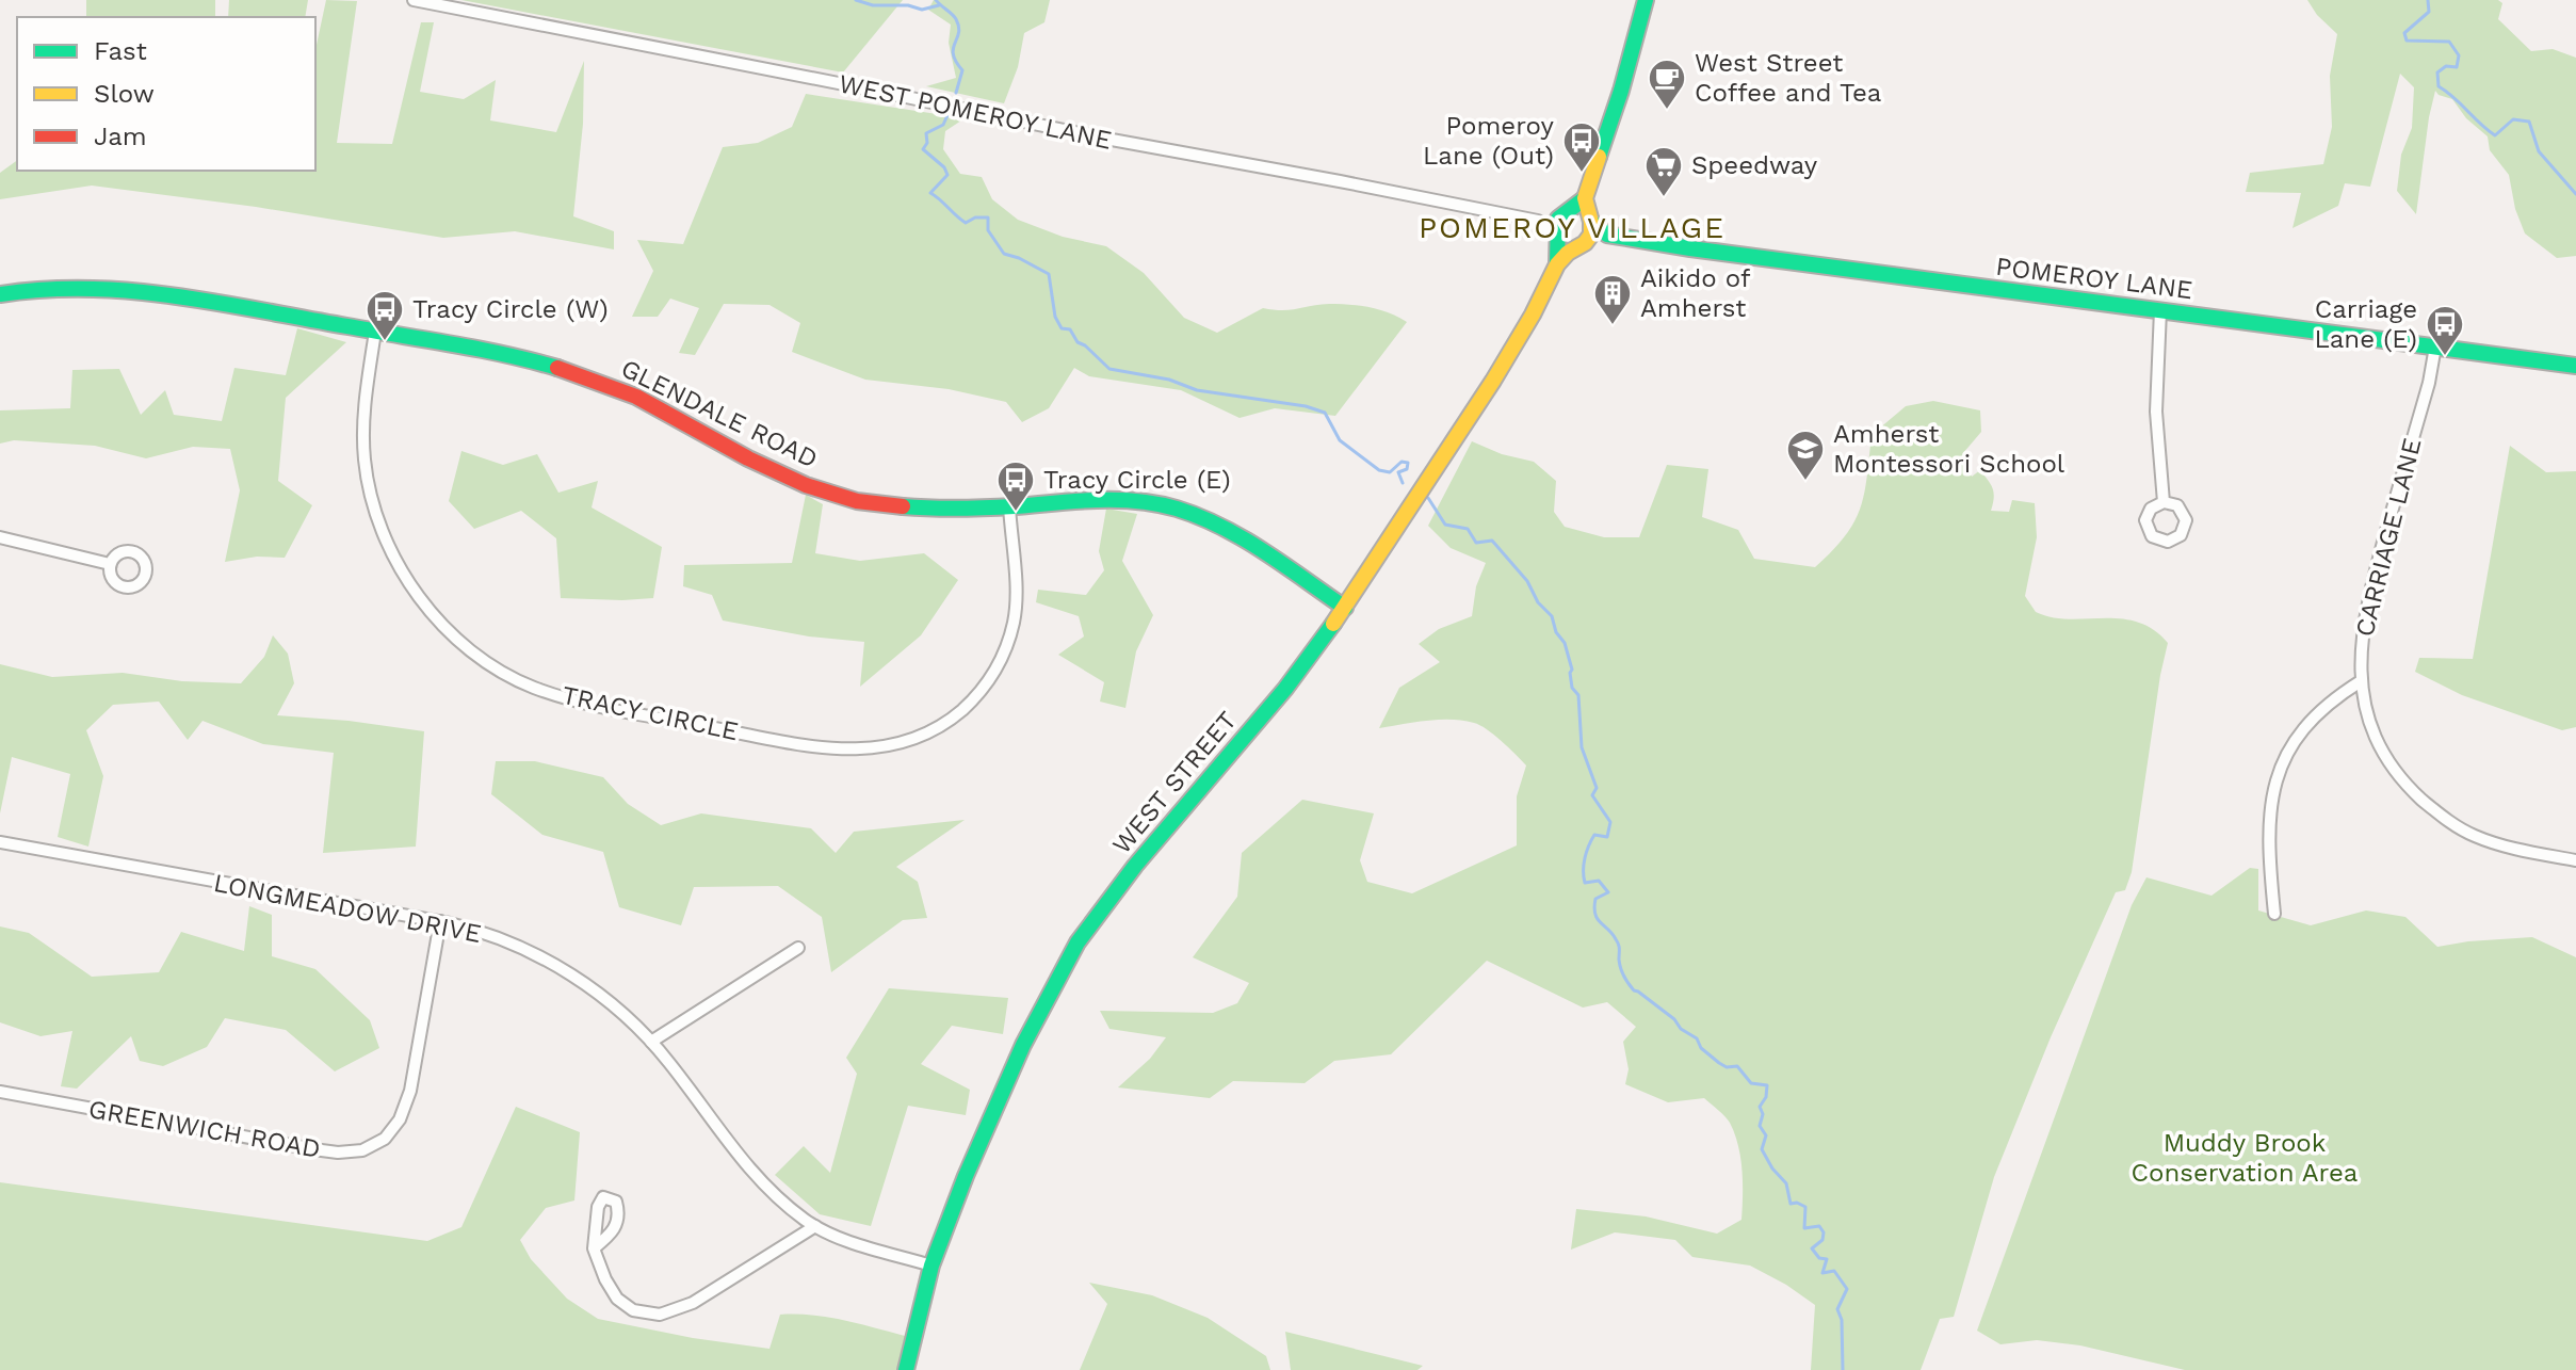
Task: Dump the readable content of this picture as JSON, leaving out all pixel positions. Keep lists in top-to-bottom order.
{
  "streets": {
    "street": [
      "WEST POMEROY LANE",
      "POMEROY LANE",
      "GLENDALE ROAD",
      "CARRIAGE LANE",
      "TRACY CIRCLE",
      "WEST STREET",
      "LONGMEADOW DRIVE",
      "GREENWICH ROAD"
    ]
  },
  "crossings": [
    ["WEST POMEROY LANE", "POMEROY LANE"],
    ["WEST POMEROY LANE", "WEST STREET"],
    ["POMEROY LANE", "CARRIAGE LANE"],
    ["POMEROY LANE", "WEST STREET"],
    ["GLENDALE ROAD", "TRACY CIRCLE"],
    ["GLENDALE ROAD", "WEST STREET"],
    ["WEST STREET", "LONGMEADOW DRIVE"],
    ["LONGMEADOW DRIVE", "GREENWICH ROAD"]
  ],
  "districts": ["POMEROY VILLAGE"],
  "parks": ["Muddy Brook Conservation Area"],
  "places": {
    "cafe": ["West Street Coffee and Tea"],
    "bus stop": [
      "Pomeroy Lane (Out)",
      "Tracy Circle (W)",
      "Carriage Lane (E)",
      "Tracy Circle (E)"
    ],
    "supermarket": ["Speedway"],
    "building": ["Aikido of Amherst"],
    "school or university": ["Amherst Montessori School"]
  },
  "legend": ["Fast", "Slow", "Jam"]
}
